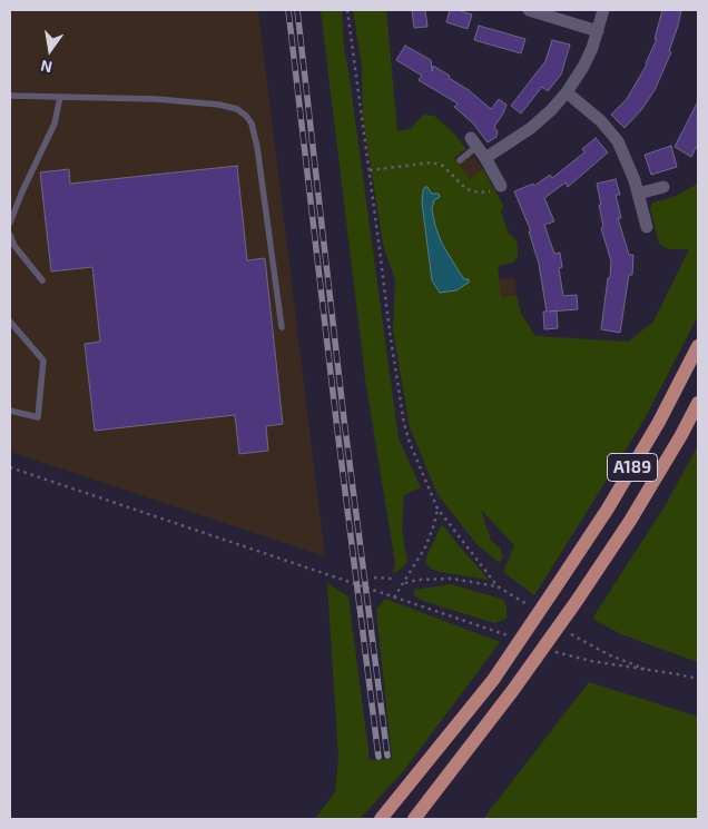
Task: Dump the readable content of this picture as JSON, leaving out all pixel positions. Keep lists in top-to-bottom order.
{
  "streets": {
    "main road": ["A189"]
  },
  "north": "bottom"
}
